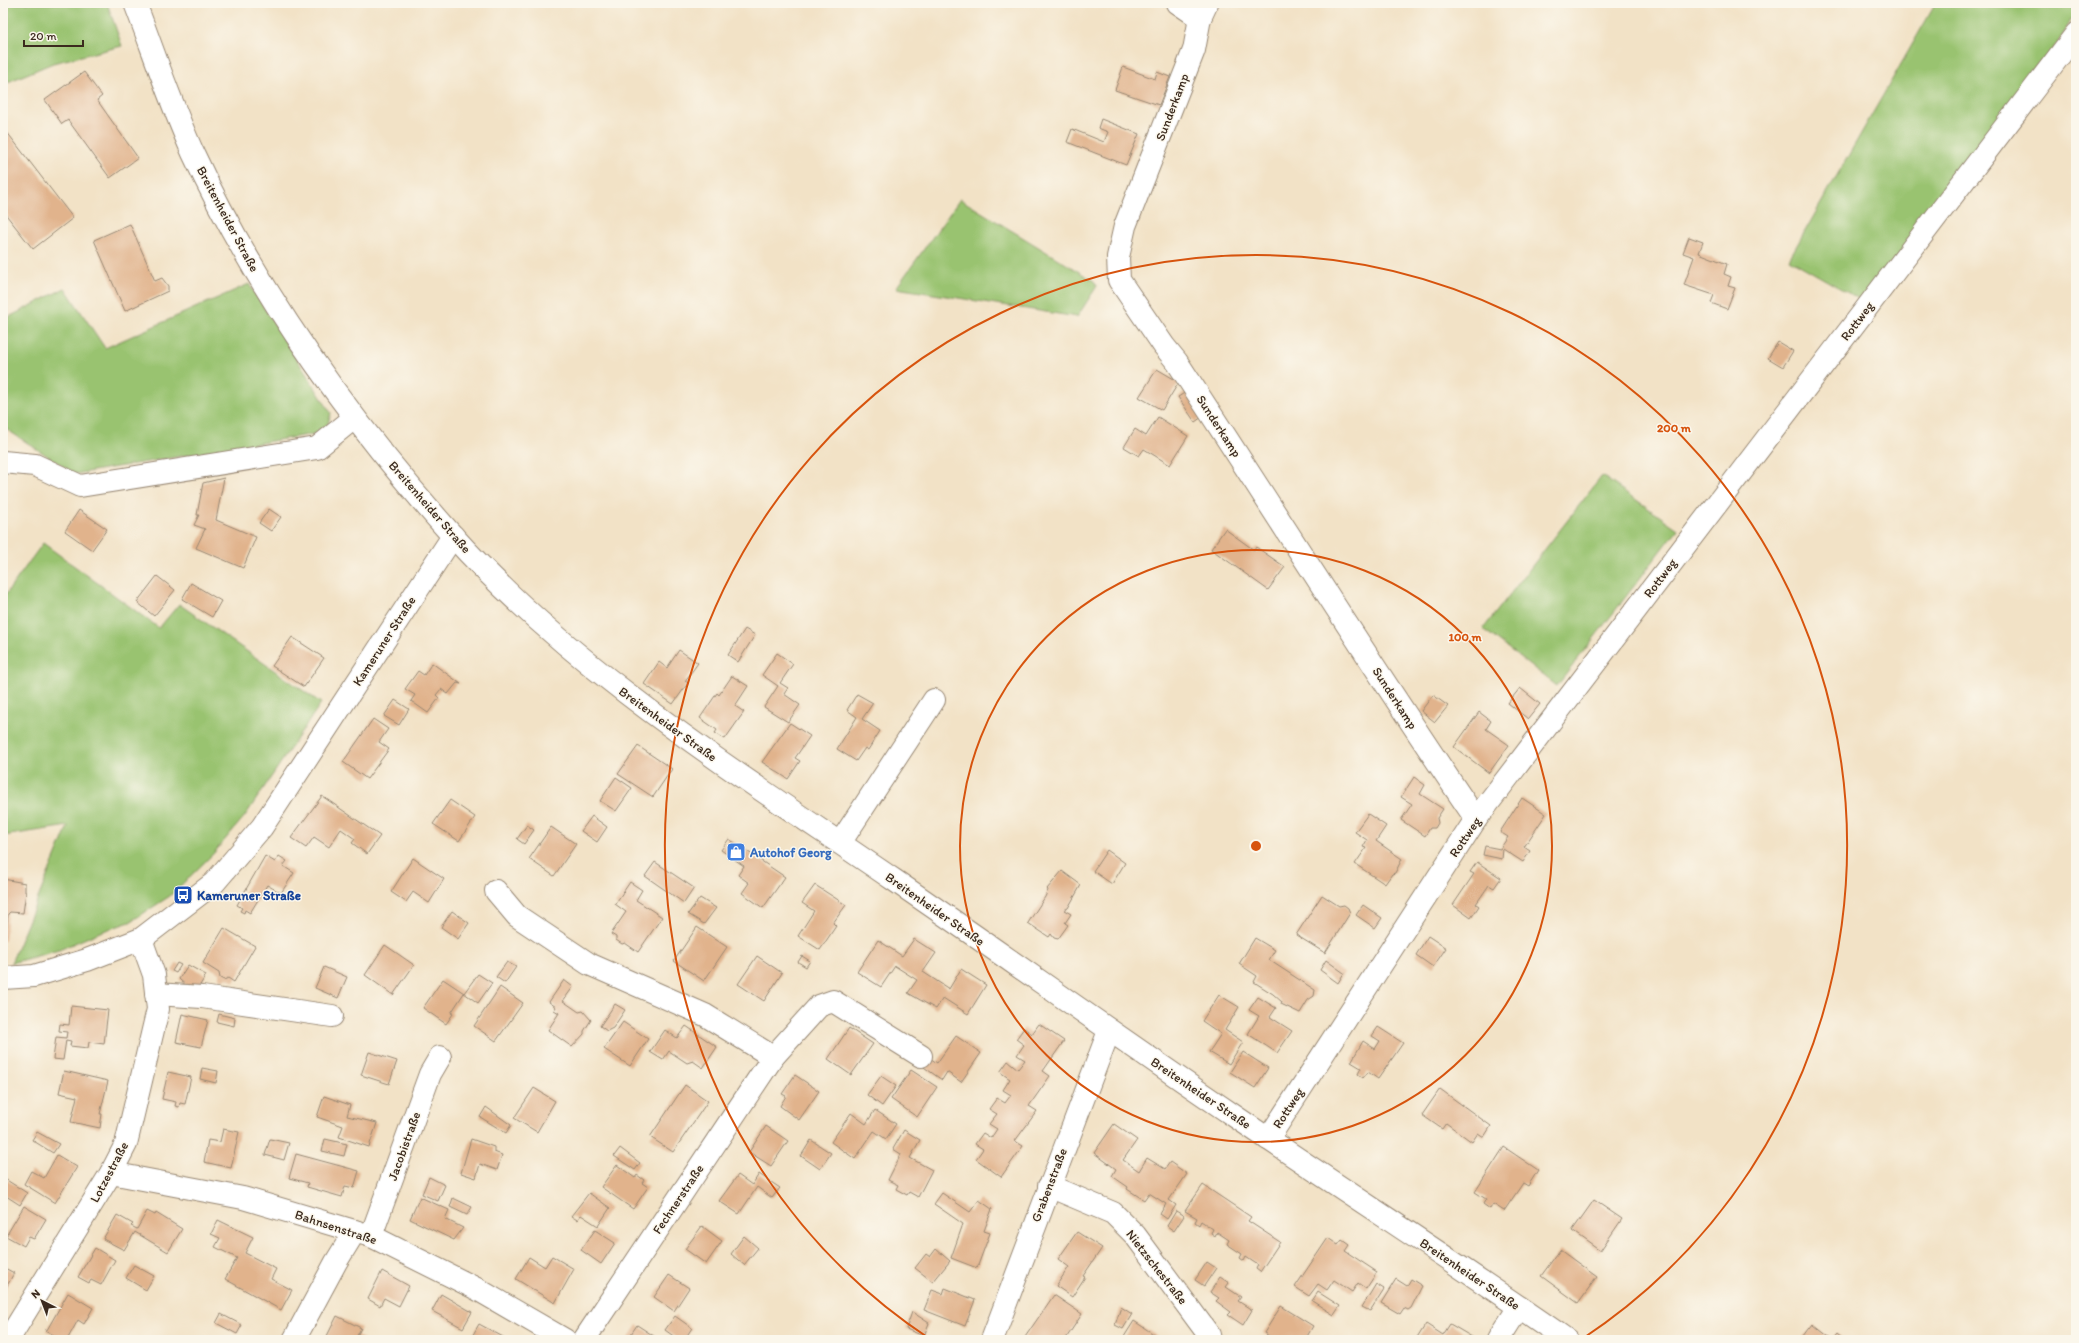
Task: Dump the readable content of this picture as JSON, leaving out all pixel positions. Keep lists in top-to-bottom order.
{
  "streets": {
    "street": [
      "Sunderkamp",
      "Breitenheider Straße",
      "Rottweg",
      "Kameruner Straße",
      "Jacobistraße",
      "Lotzestraße",
      "Grabenstraße",
      "Fechnerstraße",
      "Bahnsenstraße",
      "Nietzschestraße"
    ]
  },
  "crossings": [
    ["Sunderkamp", "Rottweg"],
    ["Breitenheider Straße", "Rottweg"],
    ["Breitenheider Straße", "Kameruner Straße"],
    ["Breitenheider Straße", "Grabenstraße"],
    ["Kameruner Straße", "Lotzestraße"],
    ["Jacobistraße", "Bahnsenstraße"],
    ["Lotzestraße", "Bahnsenstraße"],
    ["Grabenstraße", "Nietzschestraße"]
  ],
  "places": {
    "shop": ["Autohof Georg"],
    "bus stop": ["Kameruner Straße"]
  },
  "scale_bar": "20 m",
  "north": "top left",
  "rings": ["200 m", "100 m"]
}
